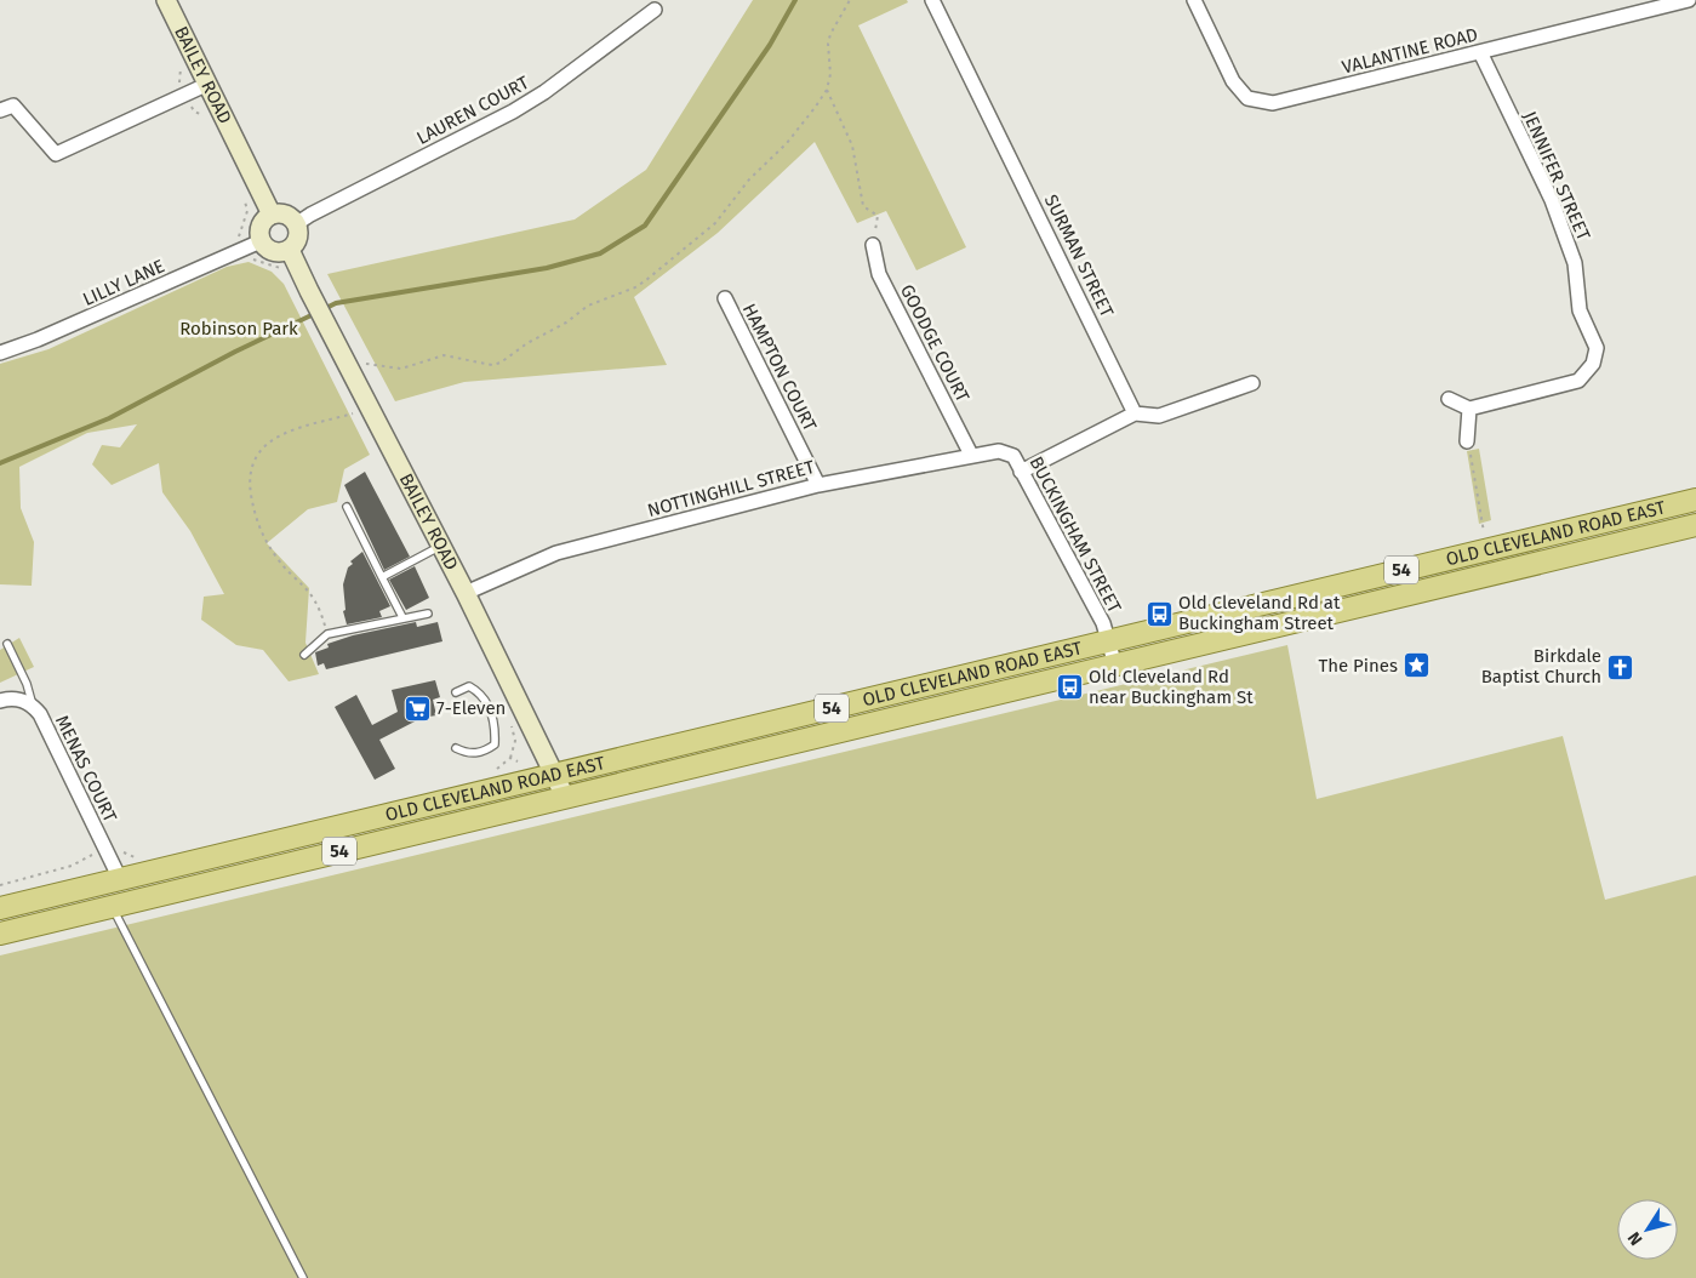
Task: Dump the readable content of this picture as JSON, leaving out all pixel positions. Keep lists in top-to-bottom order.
{
  "streets": {
    "main road": ["OLD CLEVELAND ROAD EAST", "54"],
    "street": [
      "VALANTINE ROAD",
      "BAILEY ROAD",
      "LAUREN COURT",
      "JENNIFER STREET",
      "SURMAN STREET",
      "LILLY LANE",
      "GOODGE COURT",
      "HAMPTON COURT",
      "NOTTINGHILL STREET",
      "BUCKINGHAM STREET",
      "MENAS COURT"
    ]
  },
  "crossings": [
    ["VALANTINE ROAD", "JENNIFER STREET"],
    ["BAILEY ROAD", "LAUREN COURT"],
    ["BAILEY ROAD", "LILLY LANE"],
    ["BAILEY ROAD", "NOTTINGHILL STREET"],
    ["BAILEY ROAD", "OLD CLEVELAND ROAD EAST"],
    ["LAUREN COURT", "LILLY LANE"],
    ["GOODGE COURT", "NOTTINGHILL STREET"],
    ["HAMPTON COURT", "NOTTINGHILL STREET"],
    ["NOTTINGHILL STREET", "BUCKINGHAM STREET"],
    ["OLD CLEVELAND ROAD EAST", "BUCKINGHAM STREET"],
    ["OLD CLEVELAND ROAD EAST", "MENAS COURT"]
  ],
  "parks": ["Robinson Park"],
  "places": {
    "bus stop": ["Old Cleveland Rd at Buckingham Street", "Old Cleveland Rd near Buckingham St"],
    "place": ["The Pines"],
    "church": ["Birkdale Baptist Church"],
    "supermarket": ["7-Eleven"]
  },
  "north": "bottom left"
}
